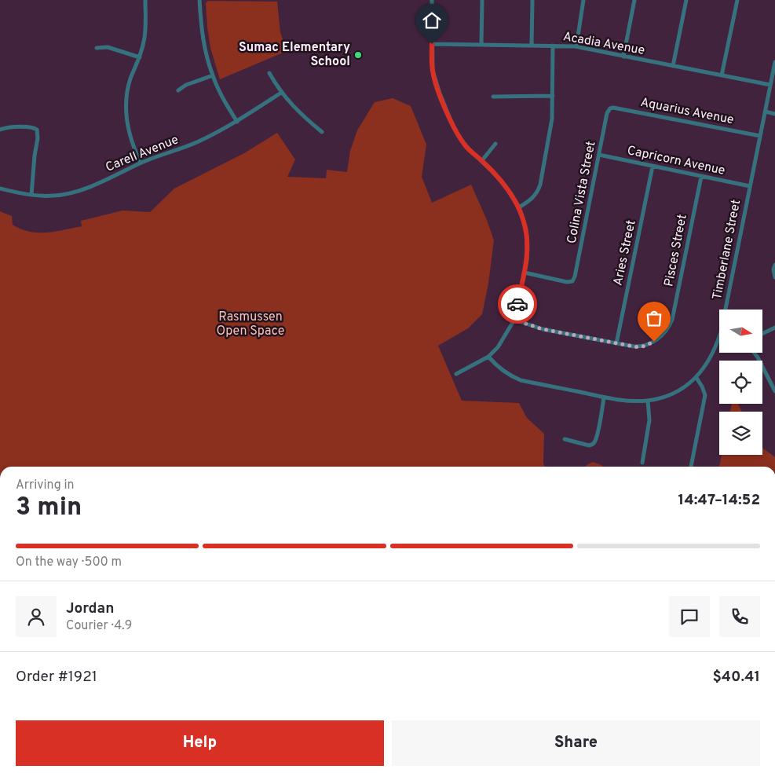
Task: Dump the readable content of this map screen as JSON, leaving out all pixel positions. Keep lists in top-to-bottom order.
{
  "streets": {
    "street": [
      "Acadia Avenue",
      "Aquarius Avenue",
      "Carell Avenue",
      "Capricorn Avenue",
      "Colina Vista Street",
      "Timberlane Street",
      "Pisces Street",
      "Aries Street"
    ]
  },
  "crossings": [
    ["Acadia Avenue", "Timberlane Street"],
    ["Aquarius Avenue", "Colina Vista Street"],
    ["Aquarius Avenue", "Timberlane Street"],
    ["Capricorn Avenue", "Colina Vista Street"],
    ["Capricorn Avenue", "Timberlane Street"],
    ["Capricorn Avenue", "Pisces Street"],
    ["Capricorn Avenue", "Aries Street"],
    ["Pisces Street", "Aries Street"]
  ],
  "parks": ["Rasmussen Open Space"],
  "places": ["Sumac Elementary School"],
  "north": "right",
  "page": {
    "heading": ["3 min", "Arriving in", "14:47–14:52"],
    "panel": [
      "Jordan",
      "Courier · 4.9",
      "Order #1921",
      "$40.41"
    ],
    "bar": "On the way · 500 m",
    "buttons": ["Help", "Share"]
  }
}
